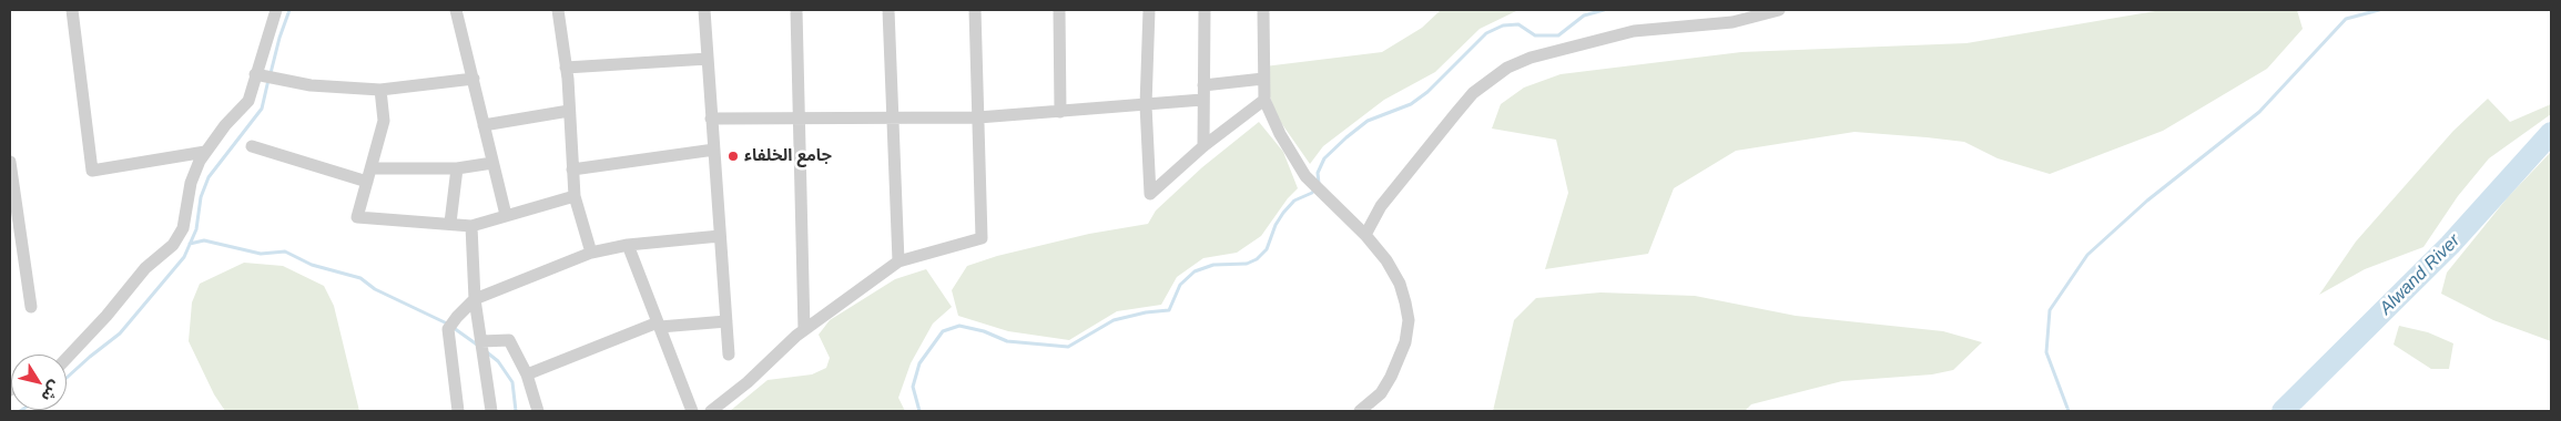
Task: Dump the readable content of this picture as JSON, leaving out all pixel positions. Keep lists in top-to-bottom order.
{
  "water": ["Alwand River"],
  "places": ["جامع الخلفاء"],
  "north": "bottom right"
}
